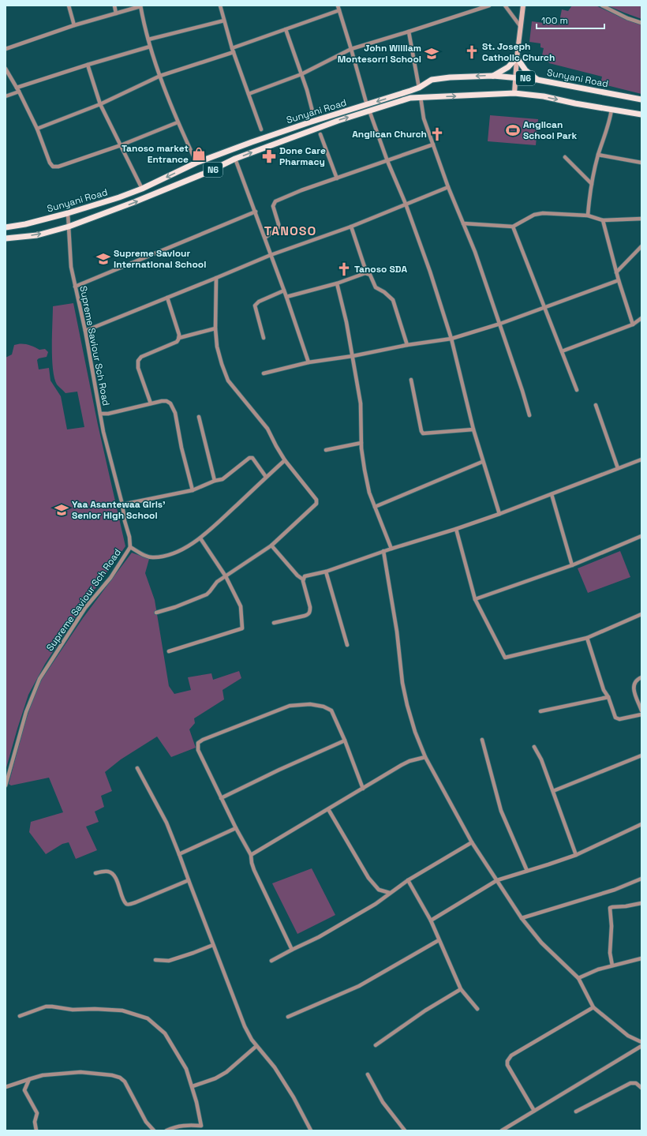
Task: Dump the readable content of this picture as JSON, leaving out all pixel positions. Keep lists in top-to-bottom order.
{
  "streets": {
    "main road": ["N6", "Sunyani Road"],
    "street": ["Supreme Saviour Sch Road"]
  },
  "crossings": [
    ["N6", "Sunyani Road"],
    ["Sunyani Road", "Supreme Saviour Sch Road"]
  ],
  "districts": ["TANOSO"],
  "places": {
    "church": ["St. Joseph Catholic Church", "Anglican Church", "Tanoso SDA"],
    "school or university": ["John William Montesorri School", "Supreme Saviour International School", "Yaa Asantewaa Girls' Senior High School"],
    "sports": ["Anglican School Park"],
    "shop": ["Tanoso market Entrance"],
    "pharmacy": ["Done Care Pharmacy"]
  },
  "scale_bar": "100 m"
}
